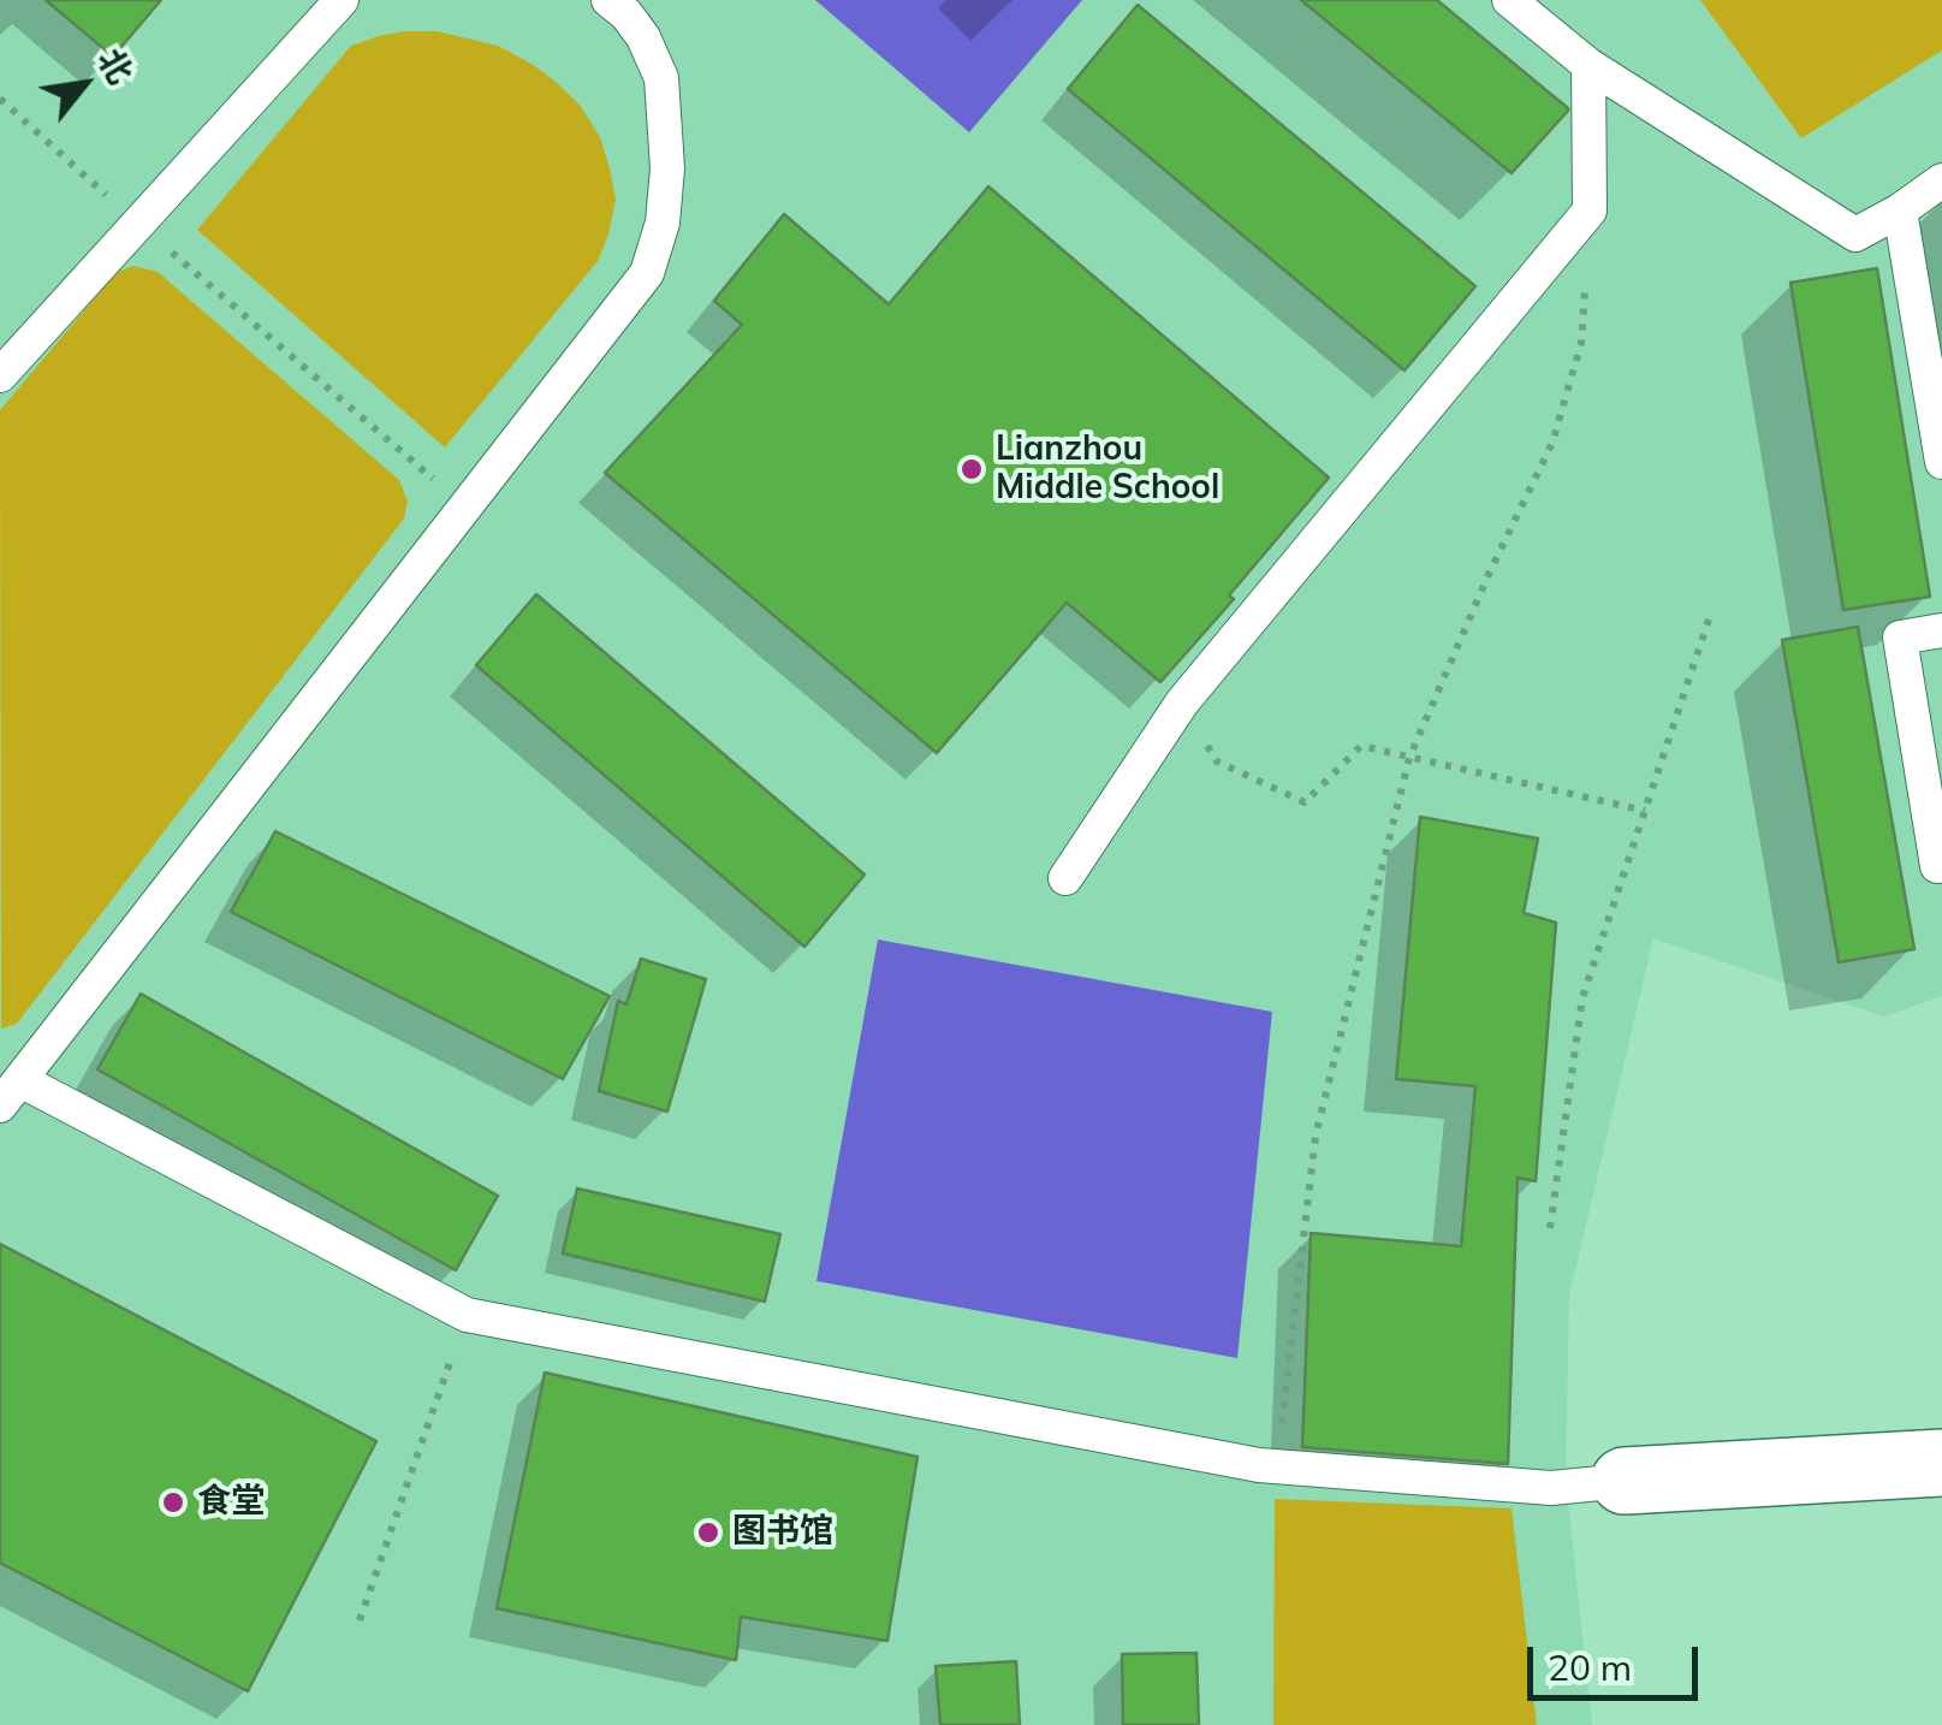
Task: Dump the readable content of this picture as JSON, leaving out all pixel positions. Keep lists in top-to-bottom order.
{
  "places": ["Lianzhou Middle School", "食堂", "图书馆"],
  "scale_bar": "20 m",
  "north": "top right"
}
